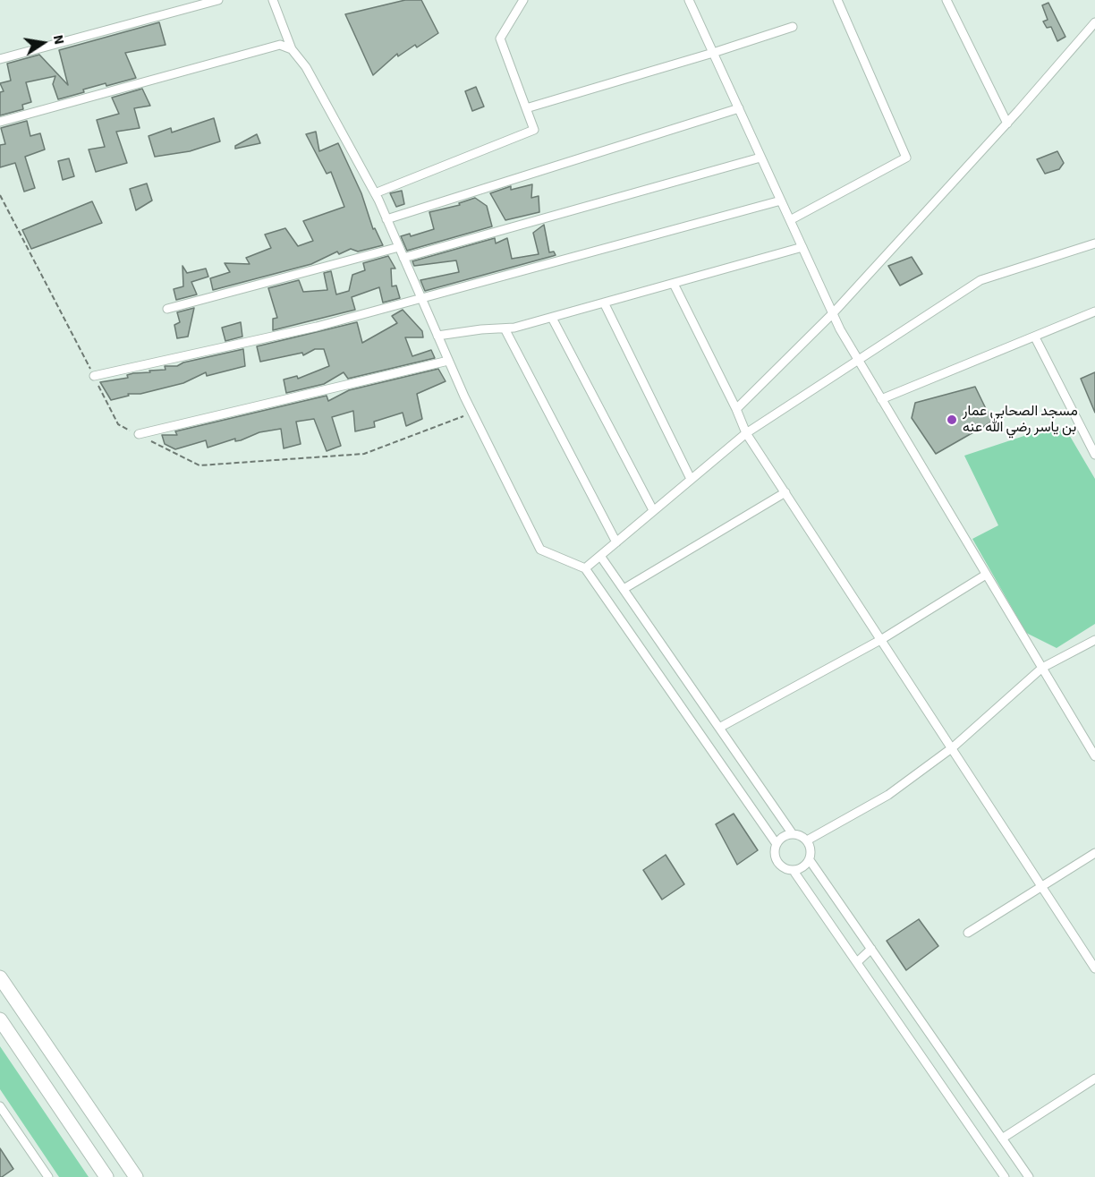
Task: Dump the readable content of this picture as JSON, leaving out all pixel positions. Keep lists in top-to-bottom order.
{
  "places": ["مسجد الصحابي عمار بن ياسر رضي الله عنه"],
  "north": "right"
}
